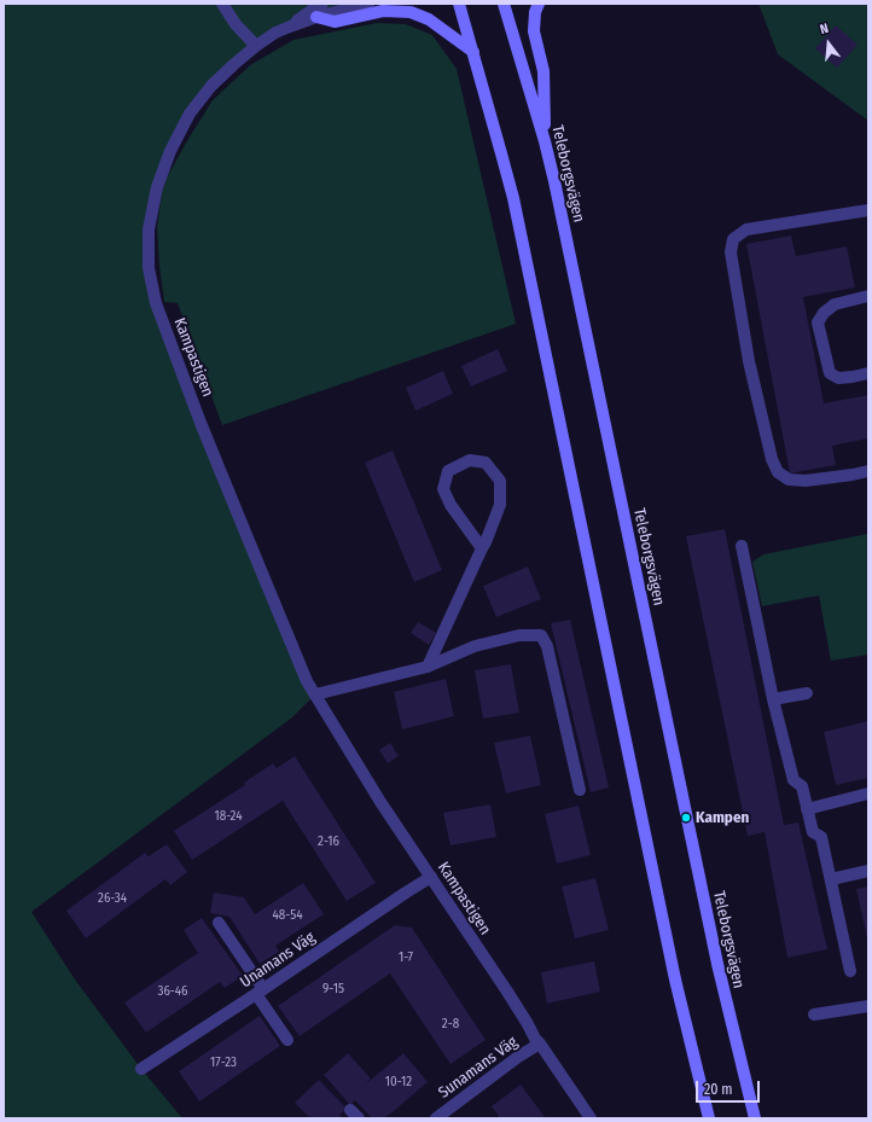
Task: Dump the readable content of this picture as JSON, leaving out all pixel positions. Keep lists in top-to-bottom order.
{
  "streets": {
    "main road": ["Teleborgsvägen"],
    "street": ["Kampastigen", "Unamans Väg", "Sunamans Väg"]
  },
  "crossings": [
    ["Kampastigen", "Unamans Väg"],
    ["Kampastigen", "Sunamans Väg"]
  ],
  "places": ["Kampen"],
  "house_numbers": [
    "18-24",
    "2-16",
    "26-34",
    "48-54",
    "1-7",
    "9-15",
    "36-46",
    "2-8",
    "17-23",
    "10-12"
  ],
  "scale_bar": "20 m",
  "north": "top"
}
